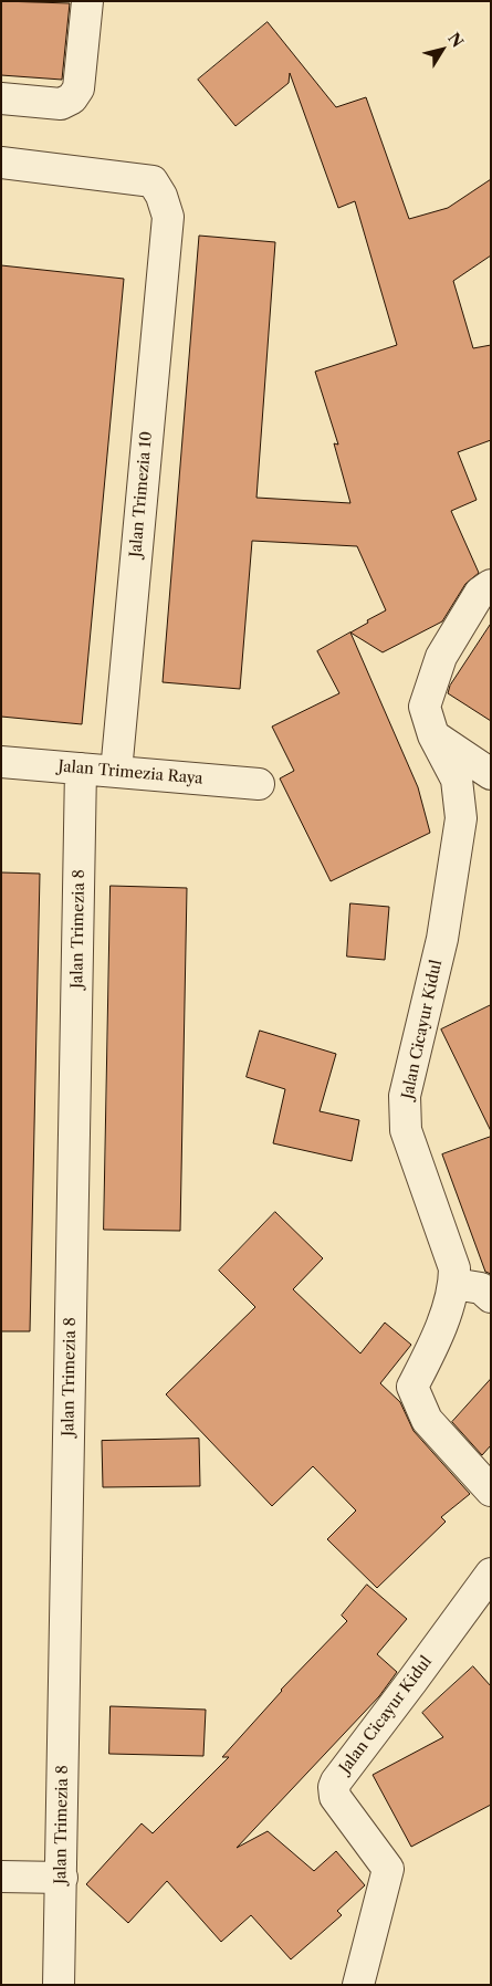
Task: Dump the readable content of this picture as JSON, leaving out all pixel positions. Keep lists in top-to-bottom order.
{
  "streets": {
    "street": [
      "Jalan Trimezia 10",
      "Jalan Trimezia Raya",
      "Jalan Trimezia 8",
      "Jalan Cicayur Kidul"
    ]
  },
  "crossings": [
    ["Jalan Trimezia 10", "Jalan Trimezia Raya"],
    ["Jalan Trimezia Raya", "Jalan Trimezia 8"]
  ],
  "north": "top right"
}
